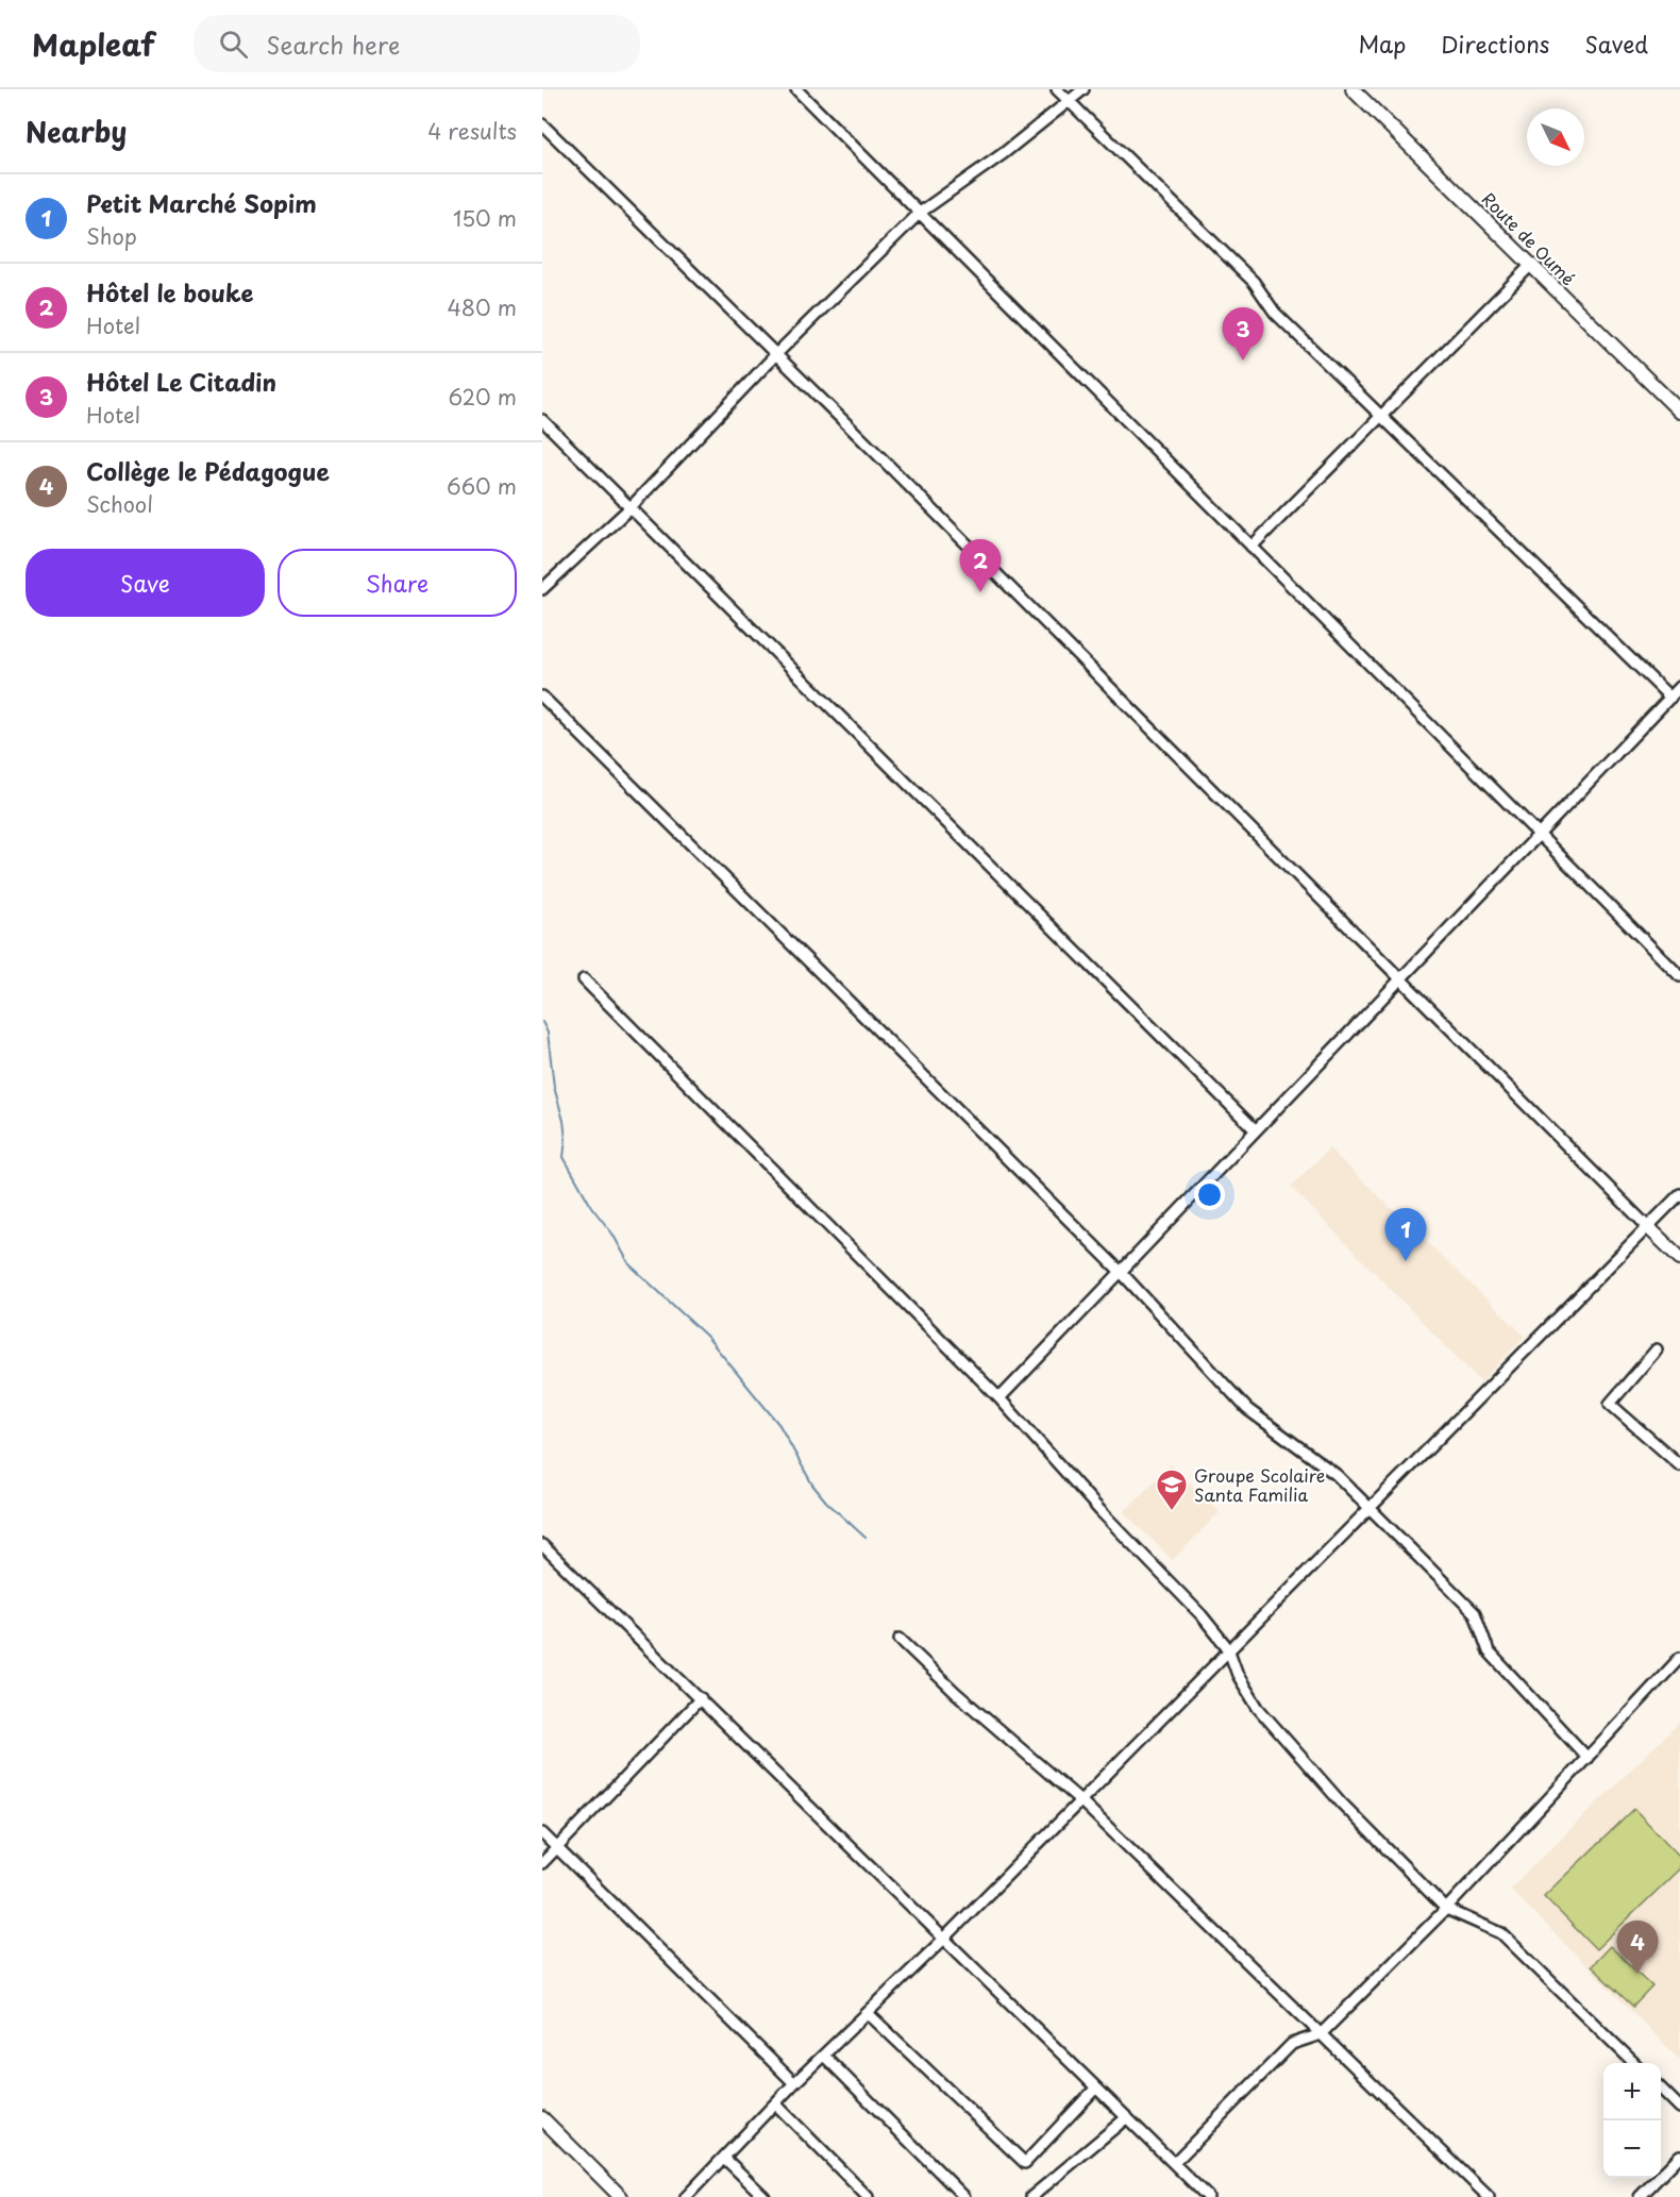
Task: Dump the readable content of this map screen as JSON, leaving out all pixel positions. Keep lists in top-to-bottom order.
{
  "streets": {
    "street": ["Route de Oumé"]
  },
  "places": {
    "school or university": ["Groupe Scolaire Santa Familia"]
  },
  "north": "bottom right",
  "page": {
    "header": "Mapleaf",
    "search": "Search here",
    "nav": ["Map", "Directions", "Saved"],
    "heading": ["Nearby", "4 results"],
    "list": [
      {
        "mark": "1",
        "name": "Petit Marché Sopim",
        "note": "Shop",
        "value": "150 m"
      },
      {
        "mark": "2",
        "name": "Hôtel le bouke",
        "note": "Hotel",
        "value": "480 m"
      },
      {
        "mark": "3",
        "name": "Hôtel Le Citadin",
        "note": "Hotel",
        "value": "620 m"
      },
      {
        "mark": "4",
        "name": "Collège le Pédagogue",
        "note": "School",
        "value": "660 m"
      }
    ],
    "pins": [
      "3",
      "2",
      "1",
      "4"
    ],
    "buttons": ["Save", "Share"],
    "map_buttons": ["+", "−"]
  }
}
